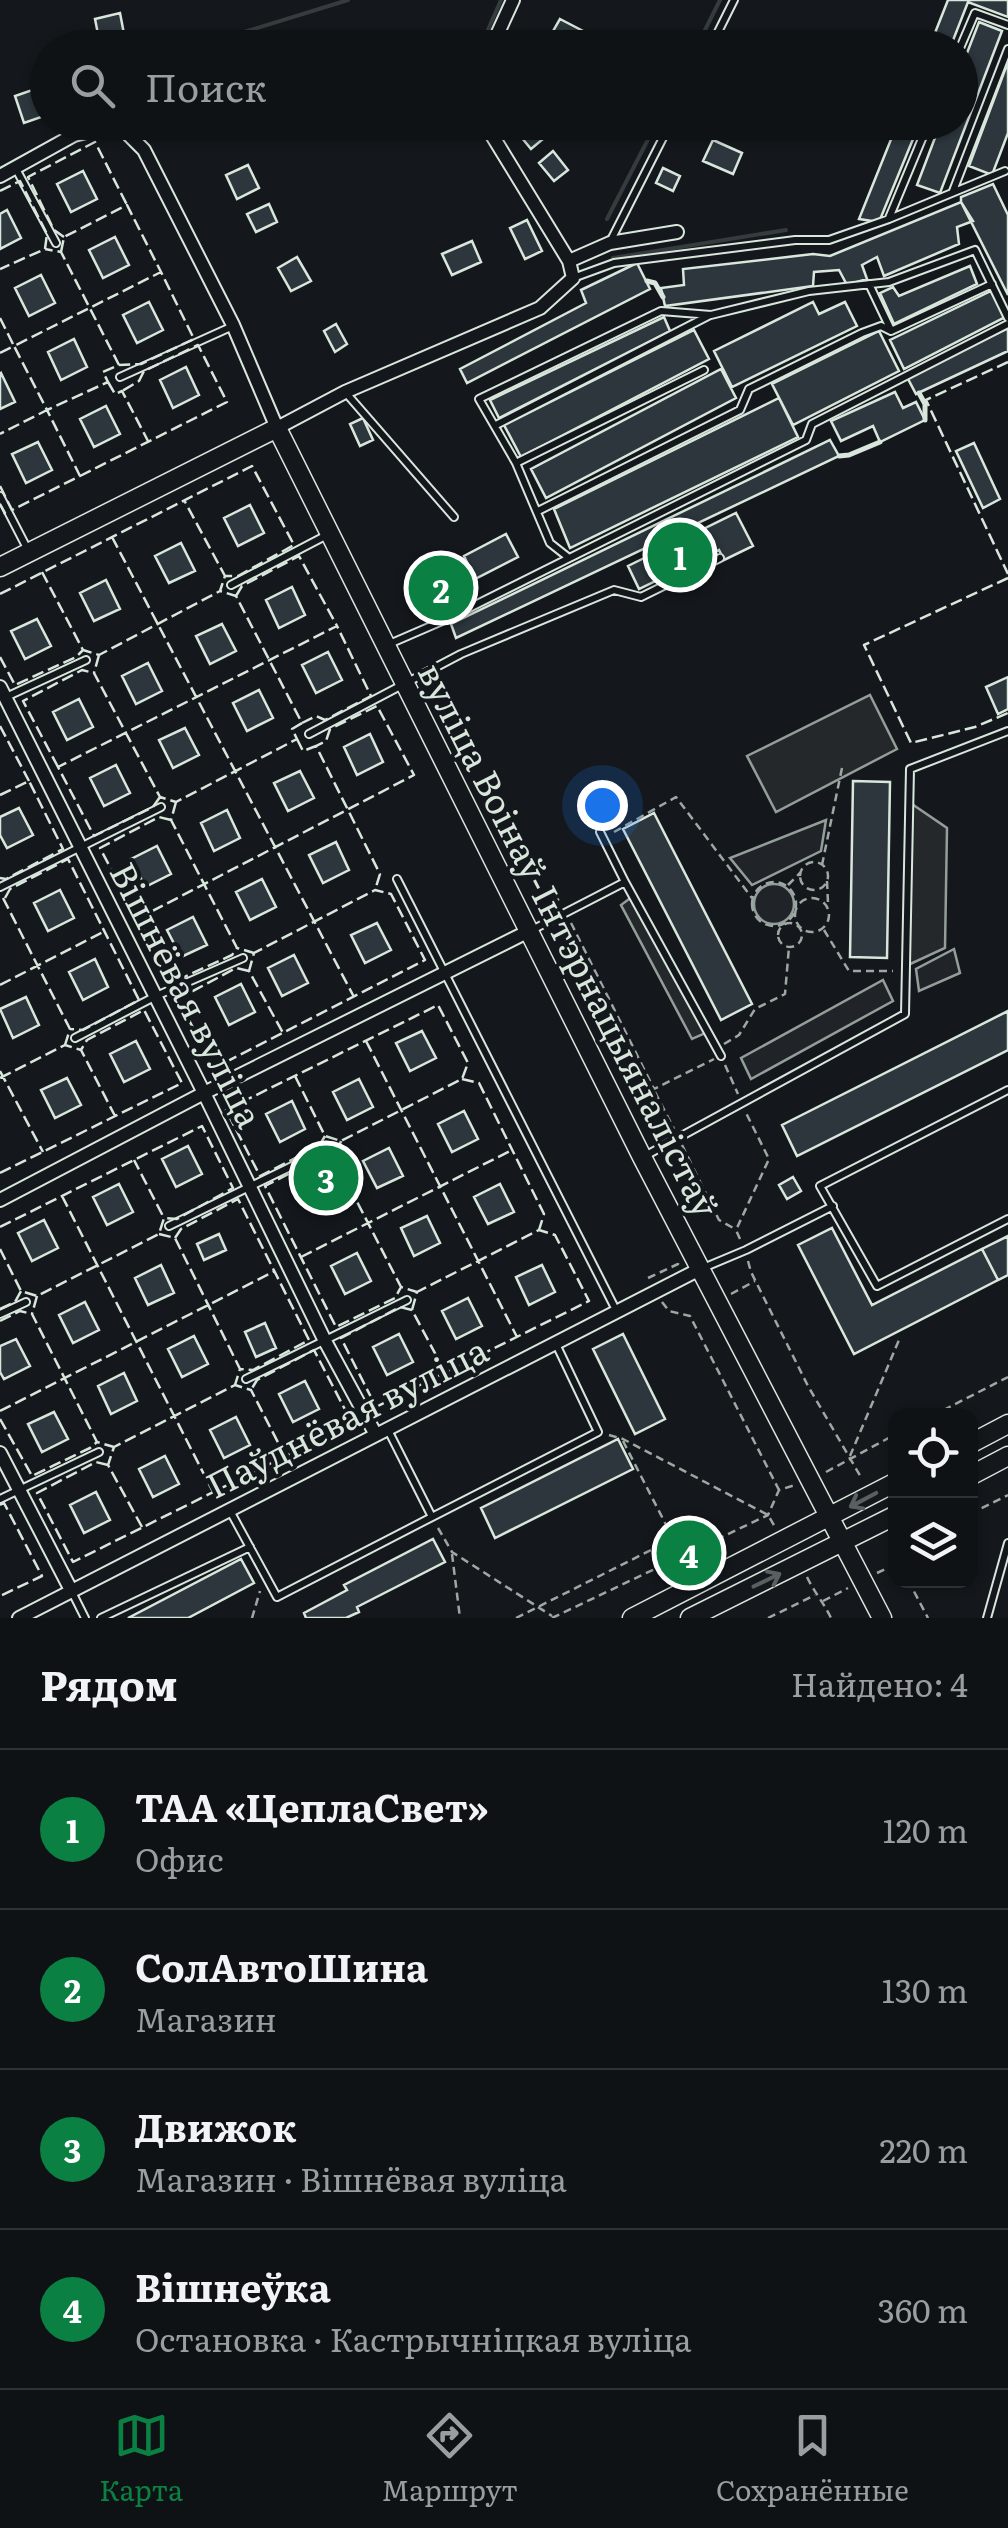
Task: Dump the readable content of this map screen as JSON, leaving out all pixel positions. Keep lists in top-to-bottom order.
{
  "streets": {
    "street": ["вуліца Воінаў-Інтэрнацыяналістаў", "Вішнёвая вуліца", "Паўднёвая вуліца"]
  },
  "crossings": [
    ["вуліца Воінаў-Інтэрнацыяналістаў", "Паўднёвая вуліца"],
    ["Вішнёвая вуліца", "Паўднёвая вуліца"]
  ],
  "page": {
    "search": "Поиск",
    "pins": [
      "1",
      "2",
      "3",
      "4"
    ],
    "heading": ["Рядом", "Найдено: 4"],
    "list": [
      {
        "mark": "1",
        "name": "ТАА «ЦеплаСвет»",
        "note": "Офис",
        "value": "120 m"
      },
      {
        "mark": "2",
        "name": "СолАвтоШина",
        "note": "Магазин",
        "value": "130 m"
      },
      {
        "mark": "3",
        "name": "Движок",
        "note": "Магазин · Вішнёвая вуліца",
        "value": "220 m"
      },
      {
        "mark": "4",
        "name": "Вішнеўка",
        "note": "Остановка · Кастрычніцкая вуліца",
        "value": "360 m"
      }
    ],
    "nav": ["Карта", "Маршрут", "Сохранённые"]
  }
}
